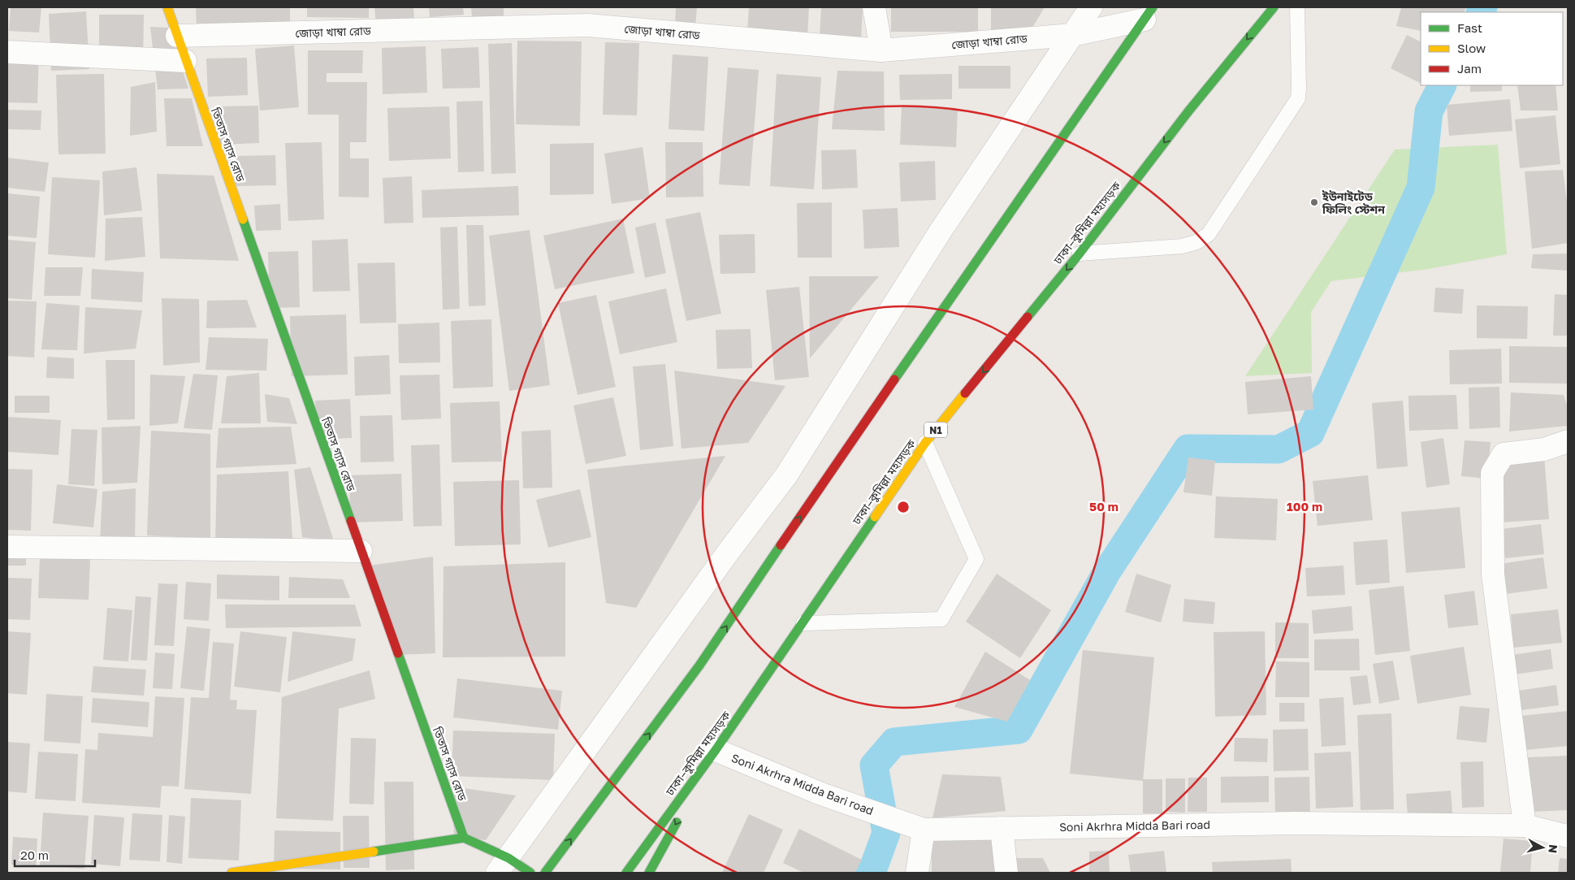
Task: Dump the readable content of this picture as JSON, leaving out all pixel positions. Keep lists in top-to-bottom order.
{
  "streets": {
    "main road": ["তিতাস গ্যাস রোড", "ঢাকা–কুমিল্লা মহাসড়ক", "N1"],
    "street": ["জোড়া খাম্বা রোড", "Soni Akrhra Midda Bari road"]
  },
  "crossings": [
    ["জোড়া খাম্বা রোড", "তিতাস গ্যাস রোড"],
    ["ঢাকা–কুমিল্লা মহাসড়ক", "Soni Akrhra Midda Bari road"]
  ],
  "places": ["ইউনাইটেড ফিলিং স্টেশন"],
  "legend": ["Fast", "Slow", "Jam"],
  "scale_bar": "20 m",
  "north": "right",
  "rings": ["50 m", "100 m"]
}
